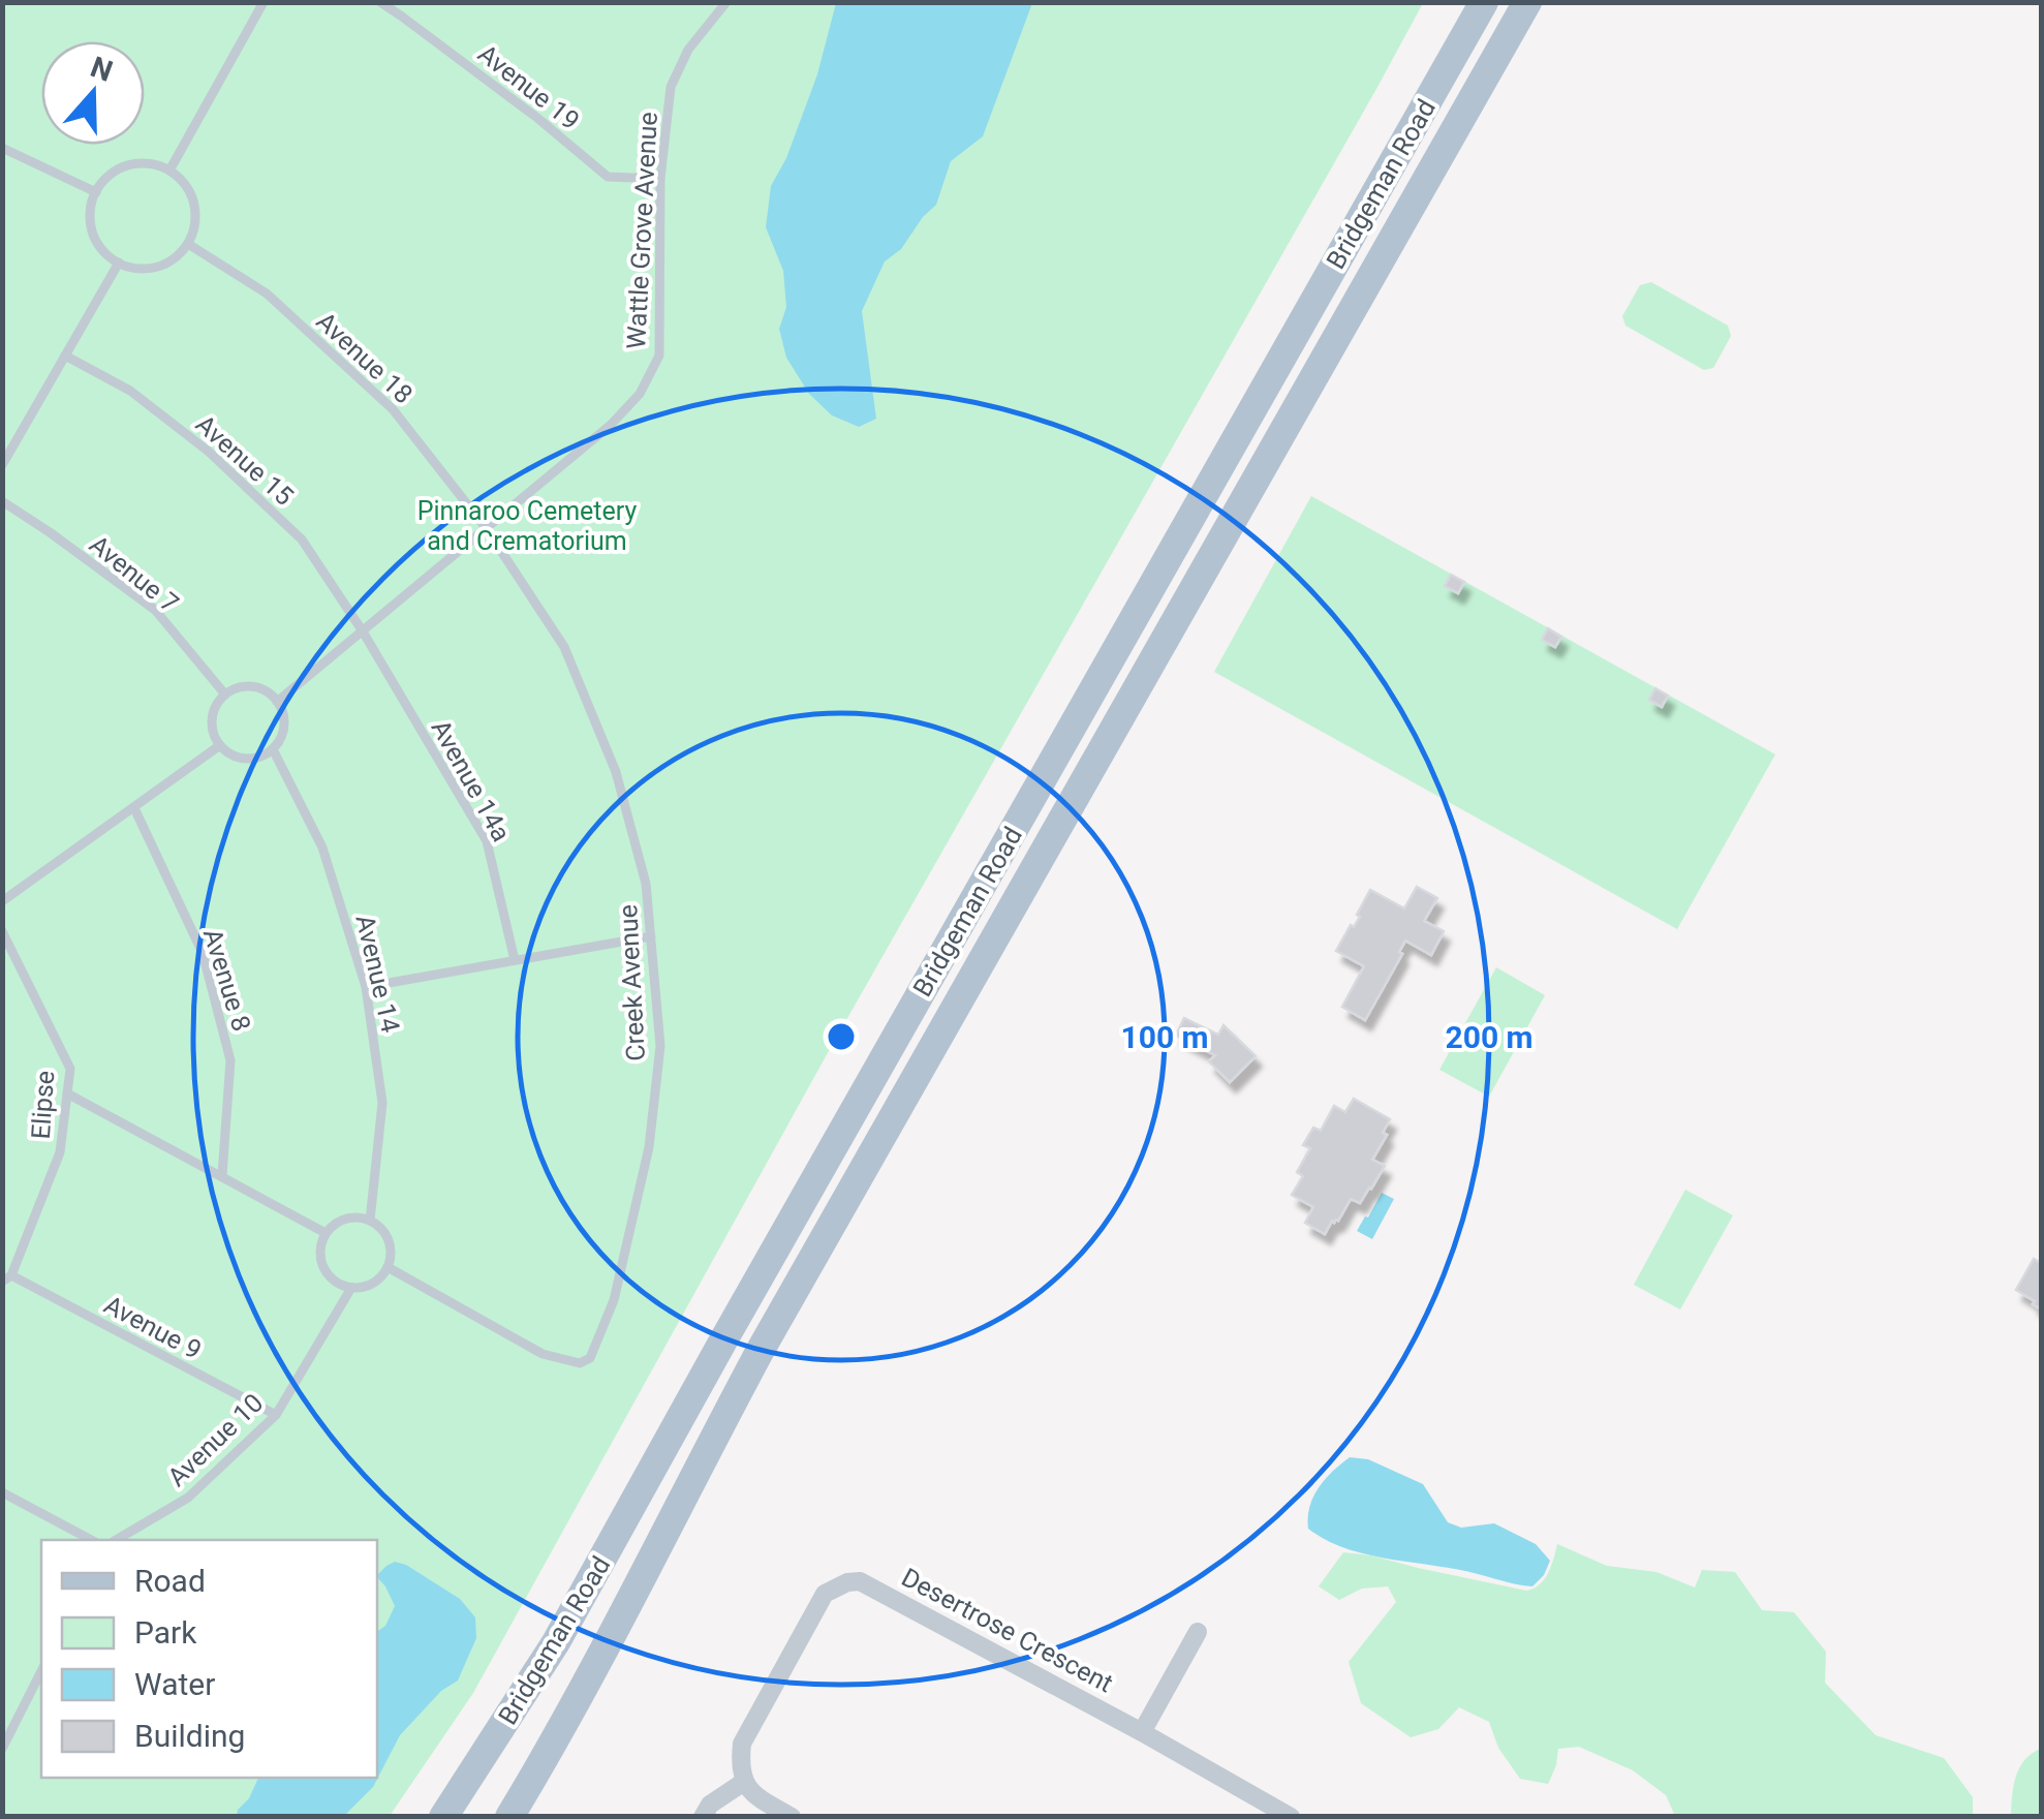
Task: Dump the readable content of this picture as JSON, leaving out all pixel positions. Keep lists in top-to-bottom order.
{
  "streets": {
    "main road": ["Bridgeman Road"],
    "street": ["Desertrose Crescent"],
    "lane": [
      "Avenue 19",
      "Wattle Grove Avenue",
      "Avenue 18",
      "Avenue 15",
      "Avenue 7",
      "Avenue 14a",
      "Avenue 14",
      "Avenue 8",
      "Creek Avenue",
      "Elipse",
      "Avenue 9",
      "Avenue 10"
    ]
  },
  "crossings": [
    ["Avenue 19", "Wattle Grove Avenue"],
    ["Wattle Grove Avenue", "Avenue 18"],
    ["Wattle Grove Avenue", "Avenue 15"],
    ["Wattle Grove Avenue", "Avenue 7"],
    ["Wattle Grove Avenue", "Avenue 14a"],
    ["Wattle Grove Avenue", "Avenue 14"],
    ["Wattle Grove Avenue", "Creek Avenue"],
    ["Avenue 18", "Creek Avenue"],
    ["Avenue 15", "Avenue 14a"],
    ["Avenue 7", "Avenue 14"],
    ["Avenue 14", "Creek Avenue"],
    ["Avenue 14", "Avenue 10"],
    ["Creek Avenue", "Avenue 10"],
    ["Elipse", "Avenue 9"],
    ["Avenue 9", "Avenue 10"]
  ],
  "parks": ["Pinnaroo Cemetery and Crematorium"],
  "legend": [
    "Road",
    "Park",
    "Water",
    "Building"
  ],
  "north": "top",
  "rings": ["100 m", "200 m"]
}
